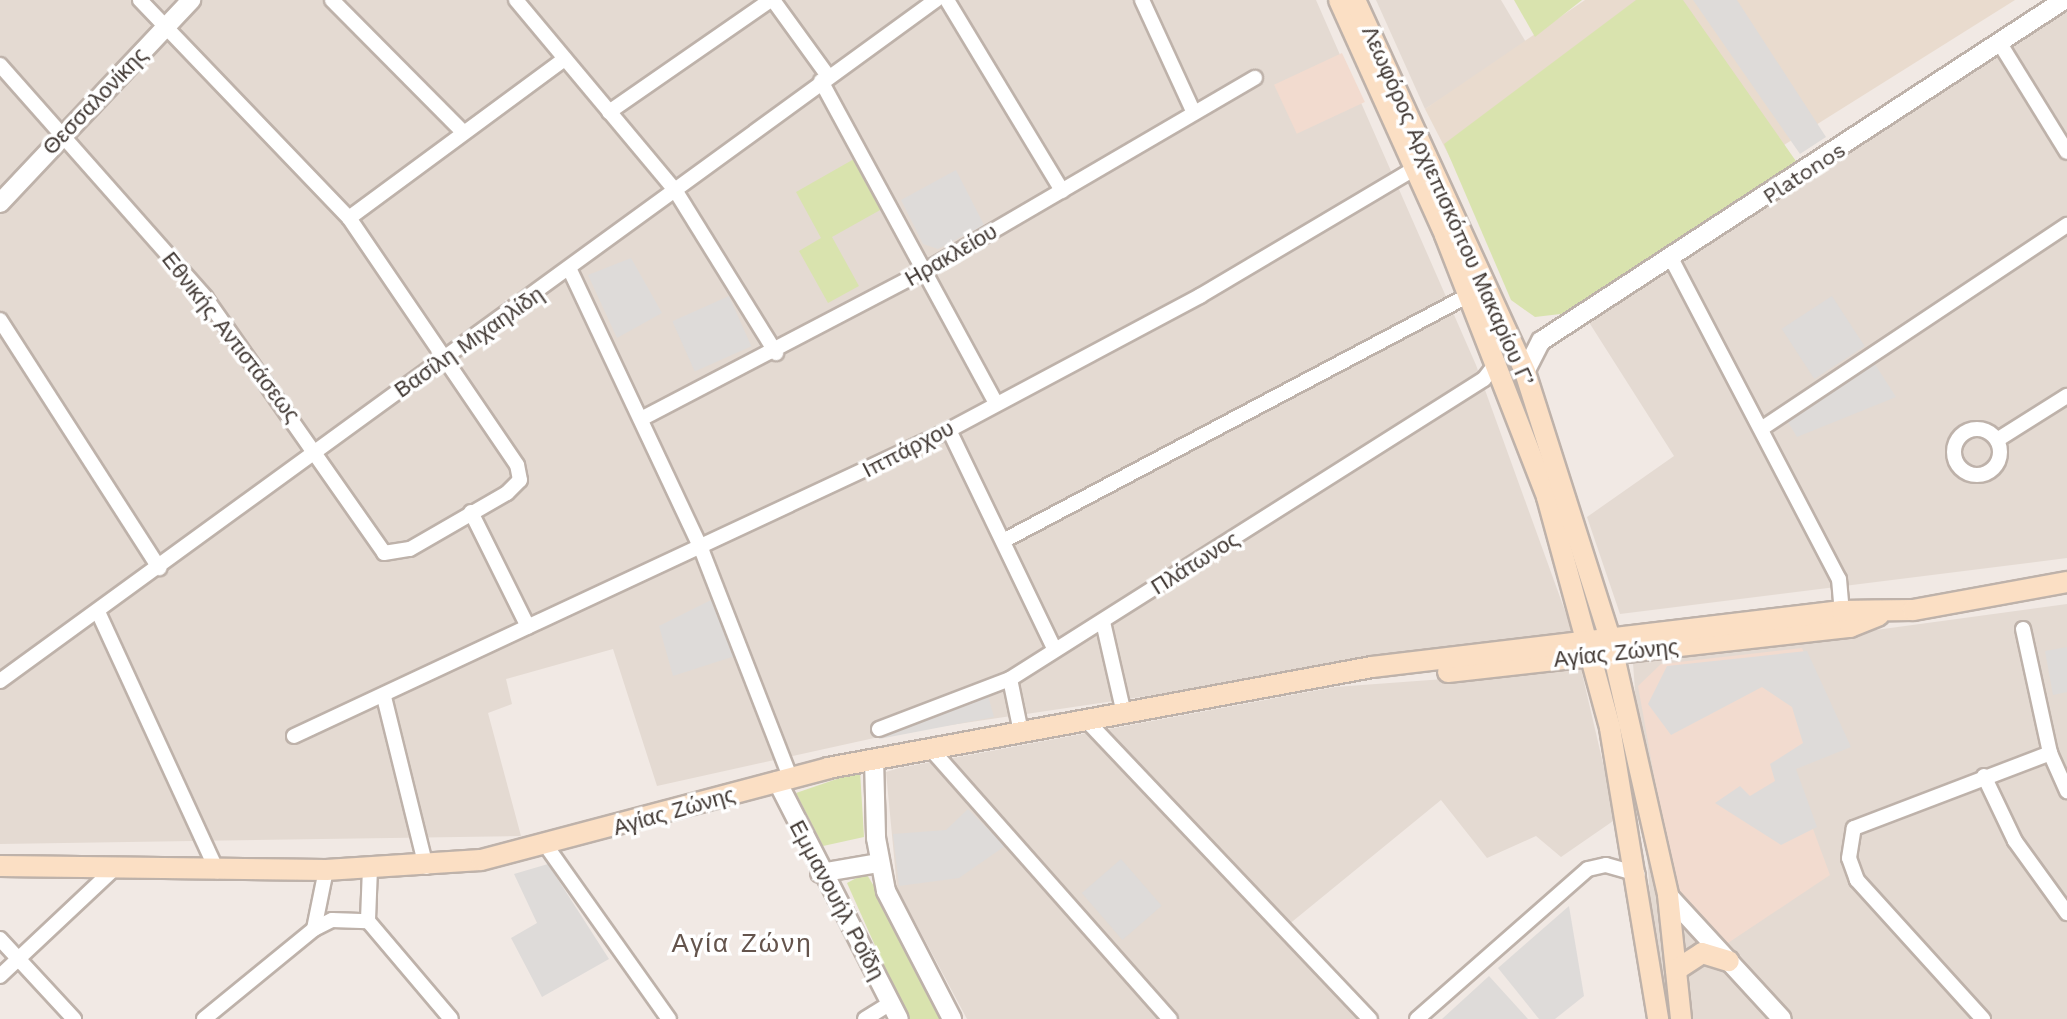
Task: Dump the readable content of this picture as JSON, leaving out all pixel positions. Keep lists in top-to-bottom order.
{
  "streets": {
    "main road": ["Λεωφόρος Αρχιεπισκόπου Μακαρίου Γ’", "Αγίας Ζώνης"],
    "street": [
      "Θεσσαλονίκης",
      "Platonos",
      "Ηρακλείου",
      "Εθνικής Αντιστάσεως",
      "Βασίλη Μιχαηλίδη",
      "Ιππάρχου",
      "Πλάτωνος",
      "Εμμανουήλ Ροΐδη"
    ]
  },
  "crossings": [
    ["Θεσσαλονίκης", "Εθνικής Αντιστάσεως"],
    ["Λεωφόρος Αρχιεπισκόπου Μακαρίου Γ’", "Ιππάρχου"],
    ["Λεωφόρος Αρχιεπισκόπου Μακαρίου Γ’", "Πλάτωνος"],
    ["Λεωφόρος Αρχιεπισκόπου Μακαρίου Γ’", "Αγίας Ζώνης"],
    ["Εθνικής Αντιστάσεως", "Βασίλη Μιχαηλίδη"],
    ["Αγίας Ζώνης", "Εμμανουήλ Ροΐδη"]
  ],
  "districts": ["Αγία Ζώνη"]
}
